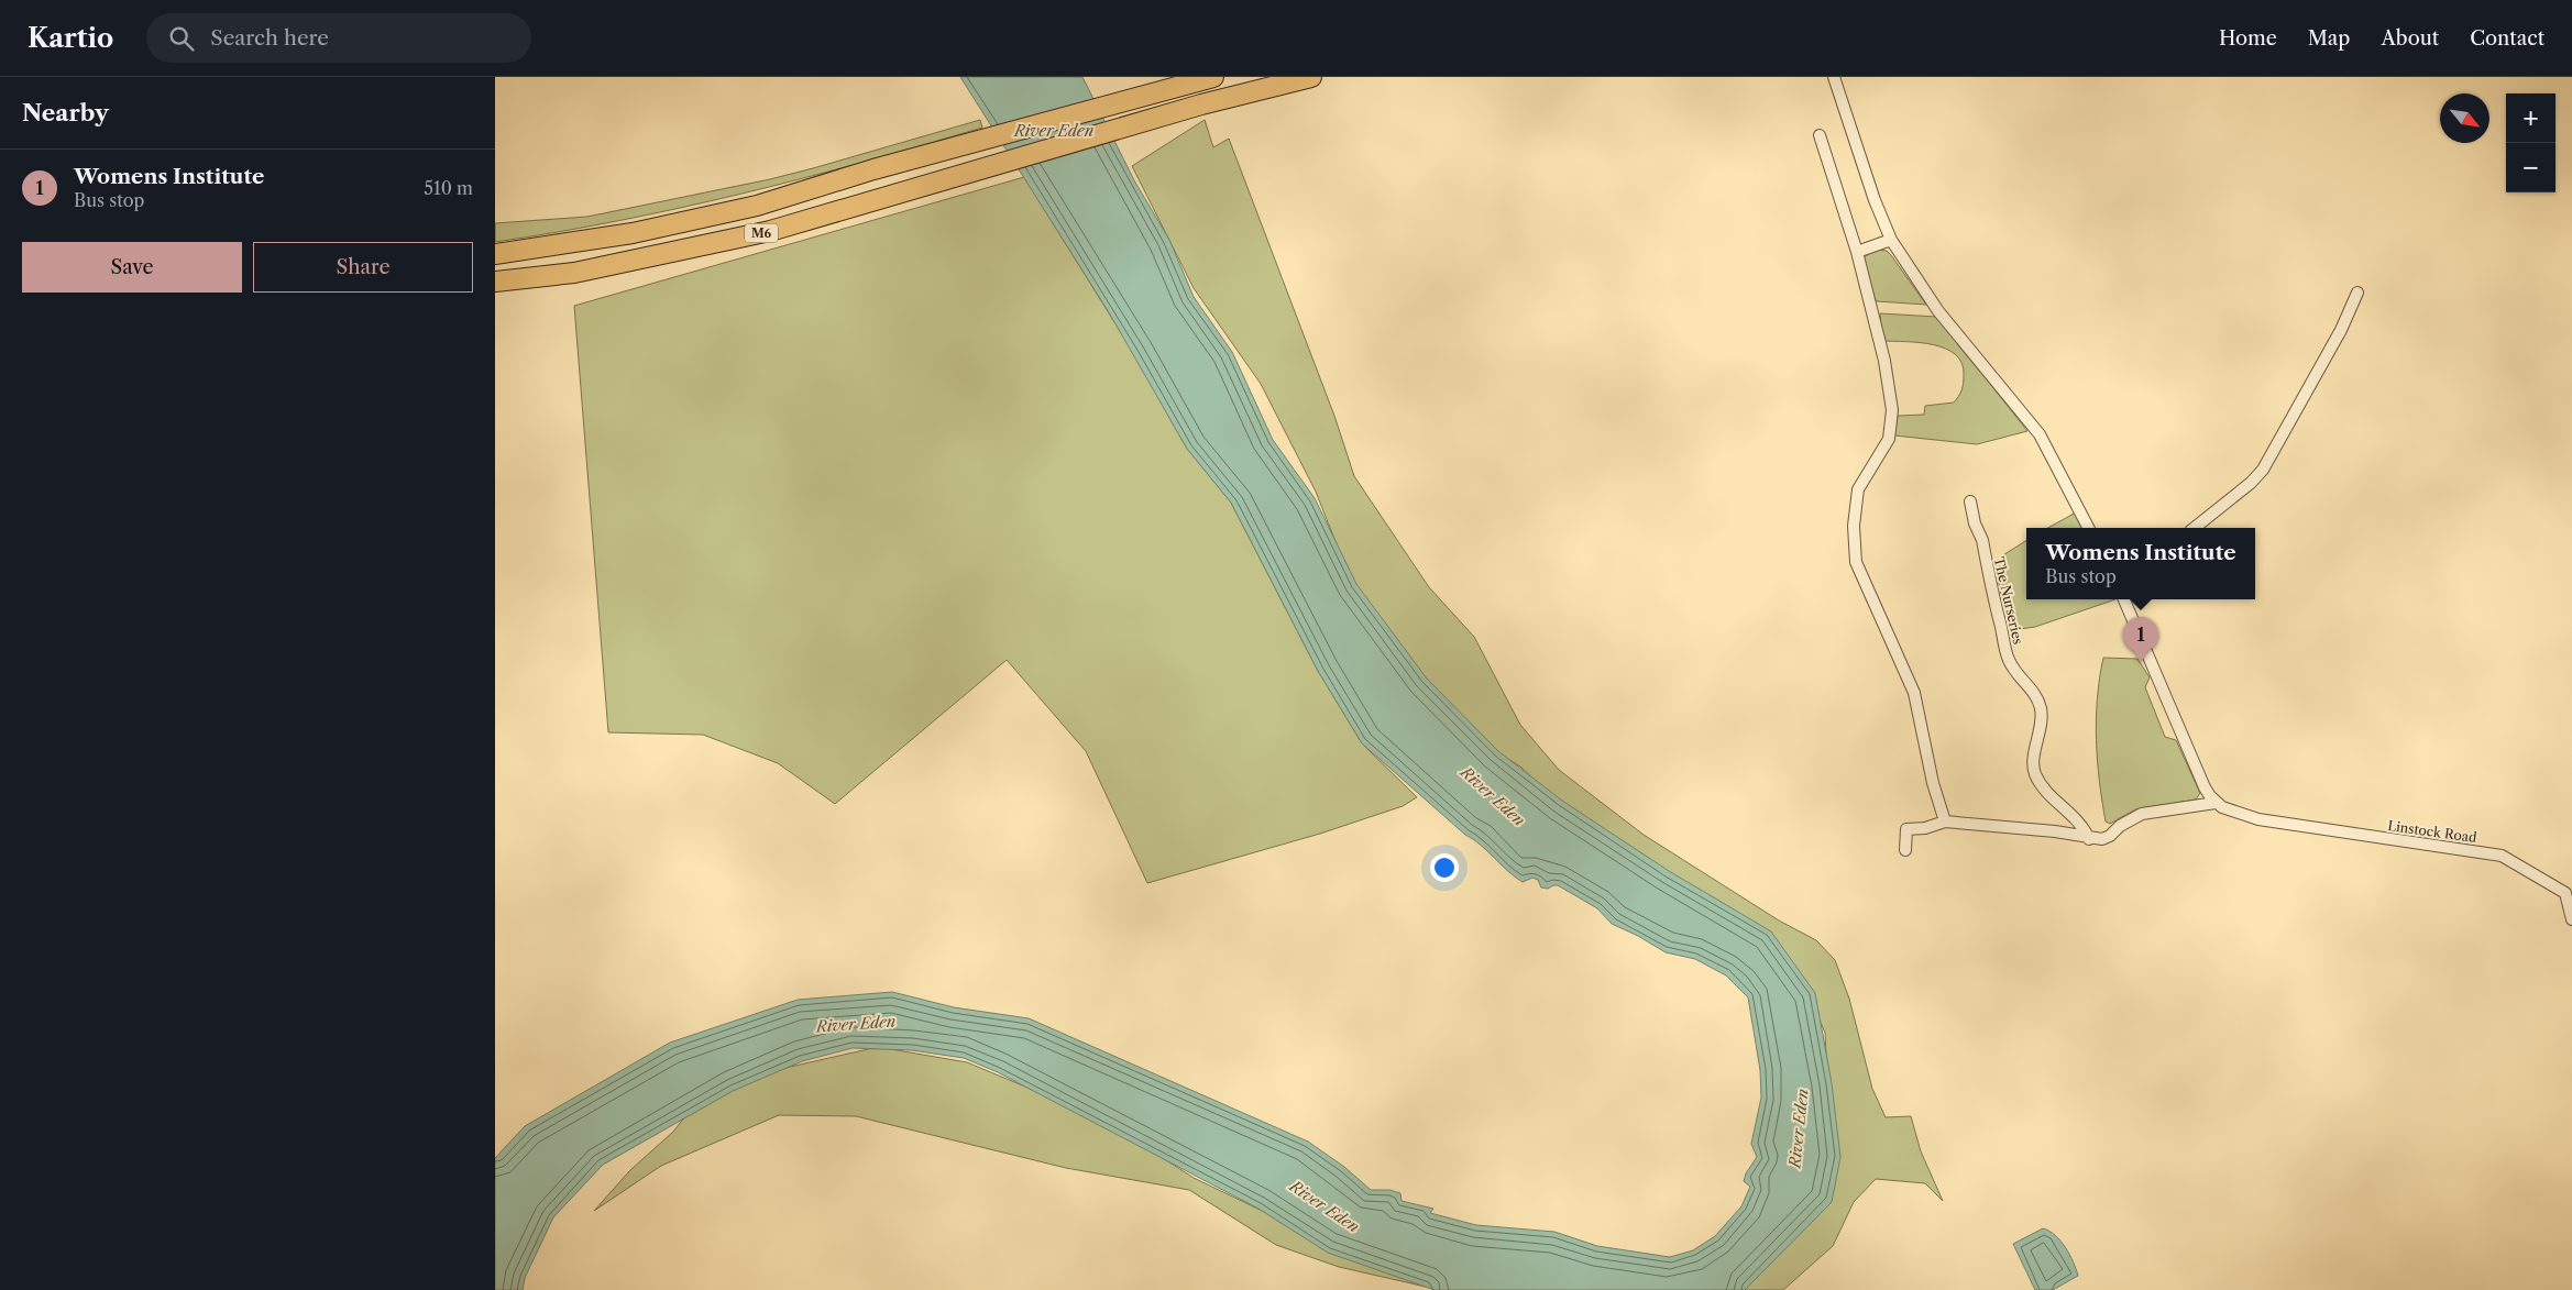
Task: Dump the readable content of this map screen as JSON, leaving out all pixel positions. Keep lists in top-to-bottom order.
{
  "streets": {
    "highway": ["M6"],
    "street": ["The Nurseries", "Linstock Road"]
  },
  "water": ["River Eden"],
  "north": "bottom right",
  "page": {
    "header": "Kartio",
    "search": "Search here",
    "nav": [
      "Home",
      "Map",
      "About",
      "Contact"
    ],
    "heading": "Nearby",
    "map_buttons": ["+", "−"],
    "list": [
      {
        "mark": "1",
        "name": "Womens Institute",
        "note": "Bus stop",
        "value": "510 m"
      }
    ],
    "buttons": ["Save", "Share"],
    "popup": ["Womens Institute", "Bus stop"],
    "pins": "1"
  }
}
